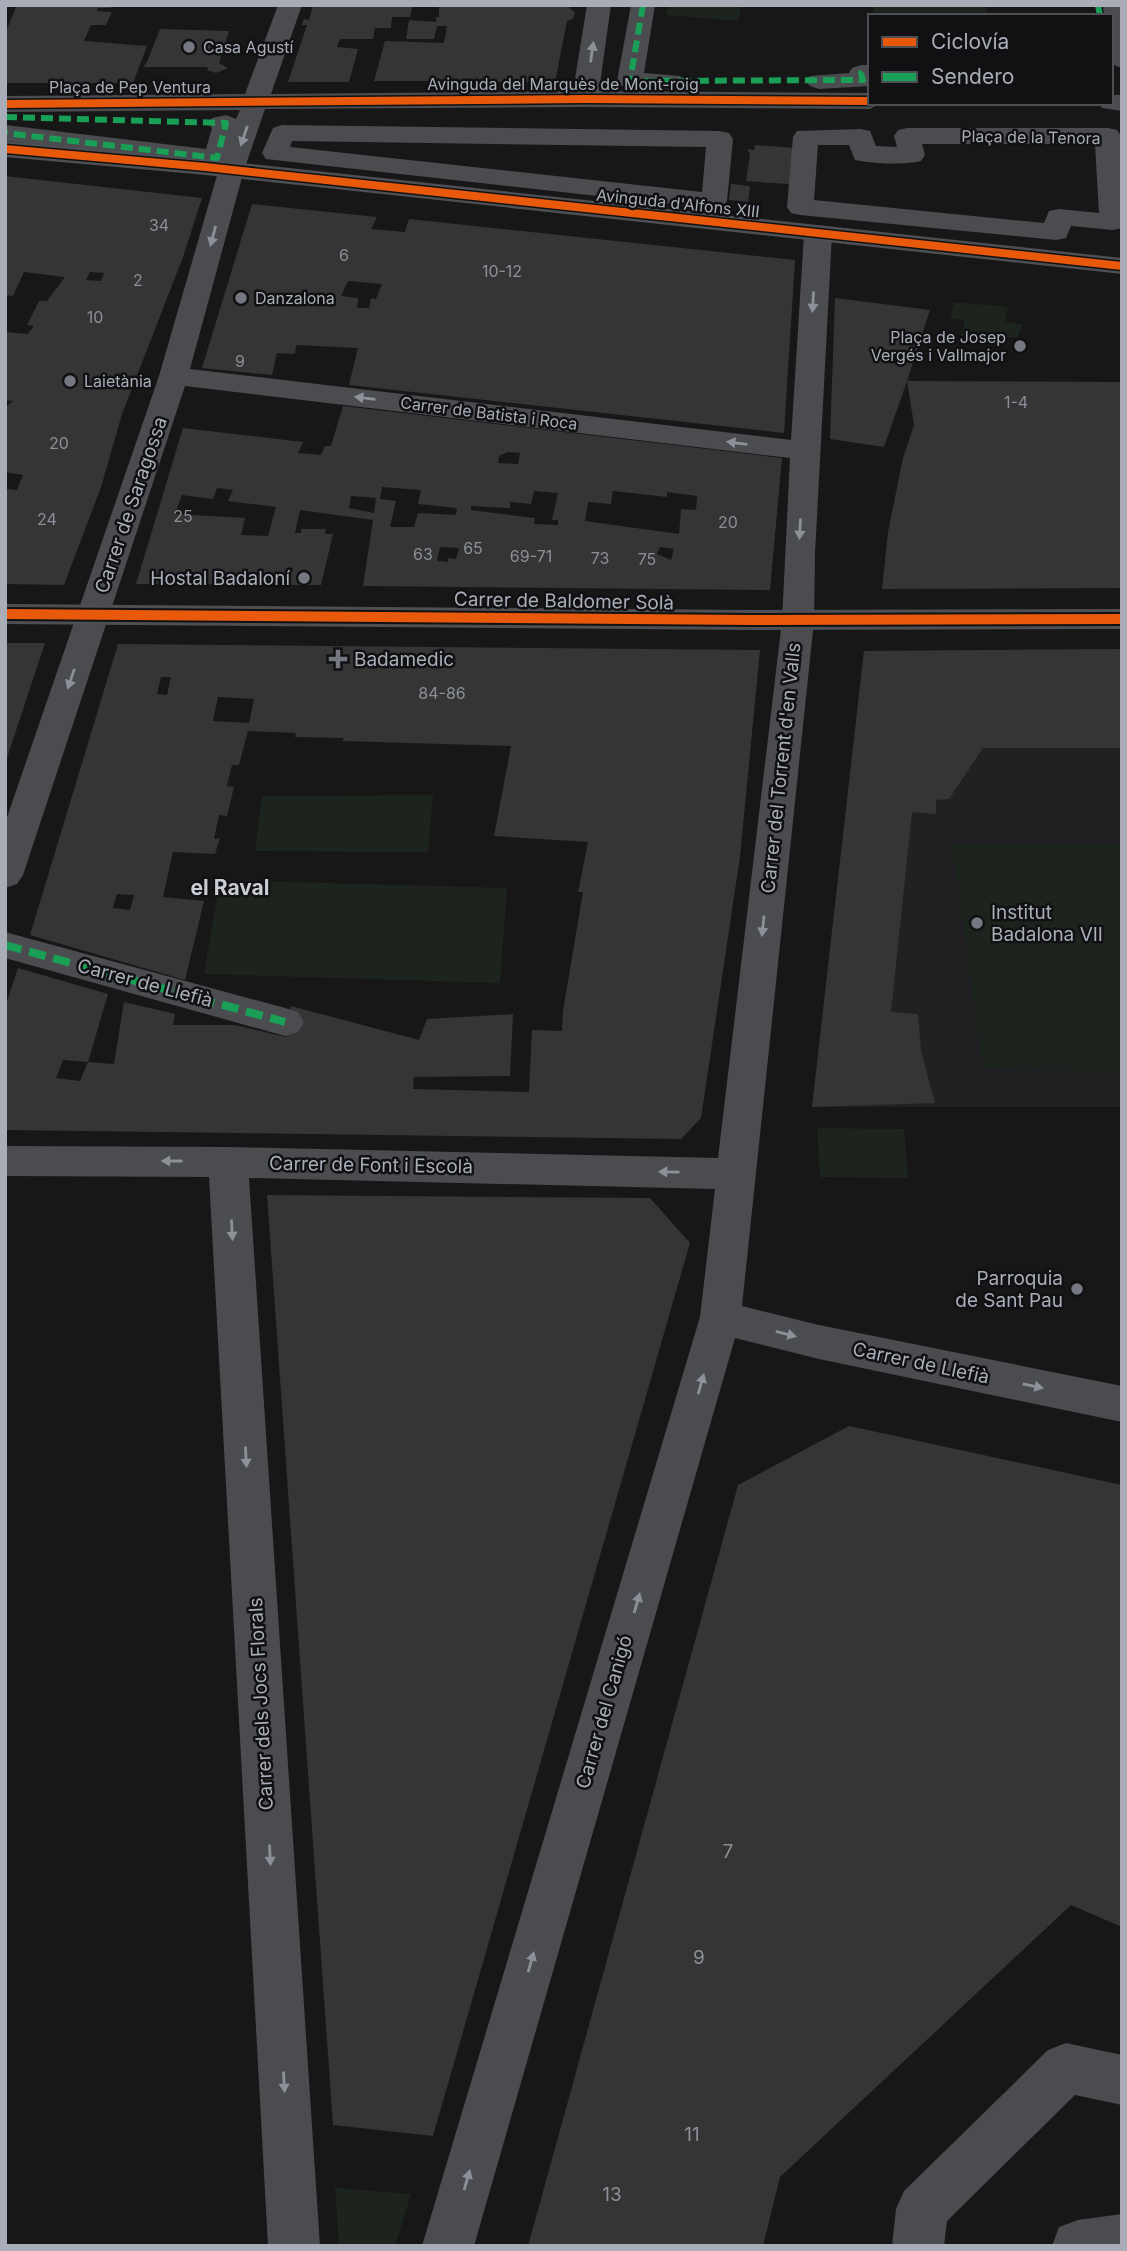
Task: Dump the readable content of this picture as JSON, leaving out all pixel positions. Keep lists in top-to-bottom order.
{
  "streets": {
    "main road": ["Avinguda d'Alfons XIII", "Carrer de Baldomer Solà"],
    "street": [
      "Avinguda del Marquès de Mont-roig",
      "Plaça de Pep Ventura",
      "Plaça de la Tenora",
      "Carrer de Batista i Roca",
      "Carrer de Saragossa",
      "Carrer del Torrent d'en Valls",
      "Carrer de Llefià",
      "Carrer de Font i Escolà",
      "Carrer dels Jocs Florals",
      "Carrer del Canigó"
    ]
  },
  "crossings": [
    ["Avinguda del Marquès de Mont-roig", "Plaça de Pep Ventura"],
    ["Avinguda d'Alfons XIII", "Carrer de Saragossa"],
    ["Avinguda d'Alfons XIII", "Carrer del Torrent d'en Valls"],
    ["Carrer de Batista i Roca", "Carrer de Saragossa"],
    ["Carrer de Batista i Roca", "Carrer del Torrent d'en Valls"],
    ["Carrer de Saragossa", "Carrer de Baldomer Solà"],
    ["Carrer de Baldomer Solà", "Carrer del Torrent d'en Valls"],
    ["Carrer del Torrent d'en Valls", "Carrer de Font i Escolà"],
    ["Carrer del Torrent d'en Valls", "Carrer del Canigó"],
    ["Carrer de Llefià", "Carrer del Canigó"],
    ["Carrer de Font i Escolà", "Carrer dels Jocs Florals"],
    ["Carrer de Font i Escolà", "Carrer del Canigó"]
  ],
  "one_way": [
    "Carrer de Batista i Roca",
    "Carrer de Saragossa",
    "Carrer del Torrent d'en Valls",
    "Carrer de Llefià",
    "Carrer de Font i Escolà",
    "Carrer dels Jocs Florals",
    "Carrer del Canigó"
  ],
  "districts": ["el Raval"],
  "places": {
    "other": [
      "Casa Agustí",
      "Danzalona",
      "Plaça de Josep Vergés i Vallmajor",
      "Laietània",
      "Hostal Badaloní",
      "Institut Badalona VII",
      "Parroquia de Sant Pau"
    ],
    "health": ["Badamedic"]
  },
  "house_numbers": [
    "34",
    "6",
    "10-12",
    "2",
    "10",
    "9",
    "1-4",
    "20",
    "25",
    "24",
    "20",
    "65",
    "63",
    "69-71",
    "73",
    "75",
    "84-86",
    "7",
    "9",
    "11",
    "13"
  ],
  "legend": ["Ciclovía", "Sendero"]
}
